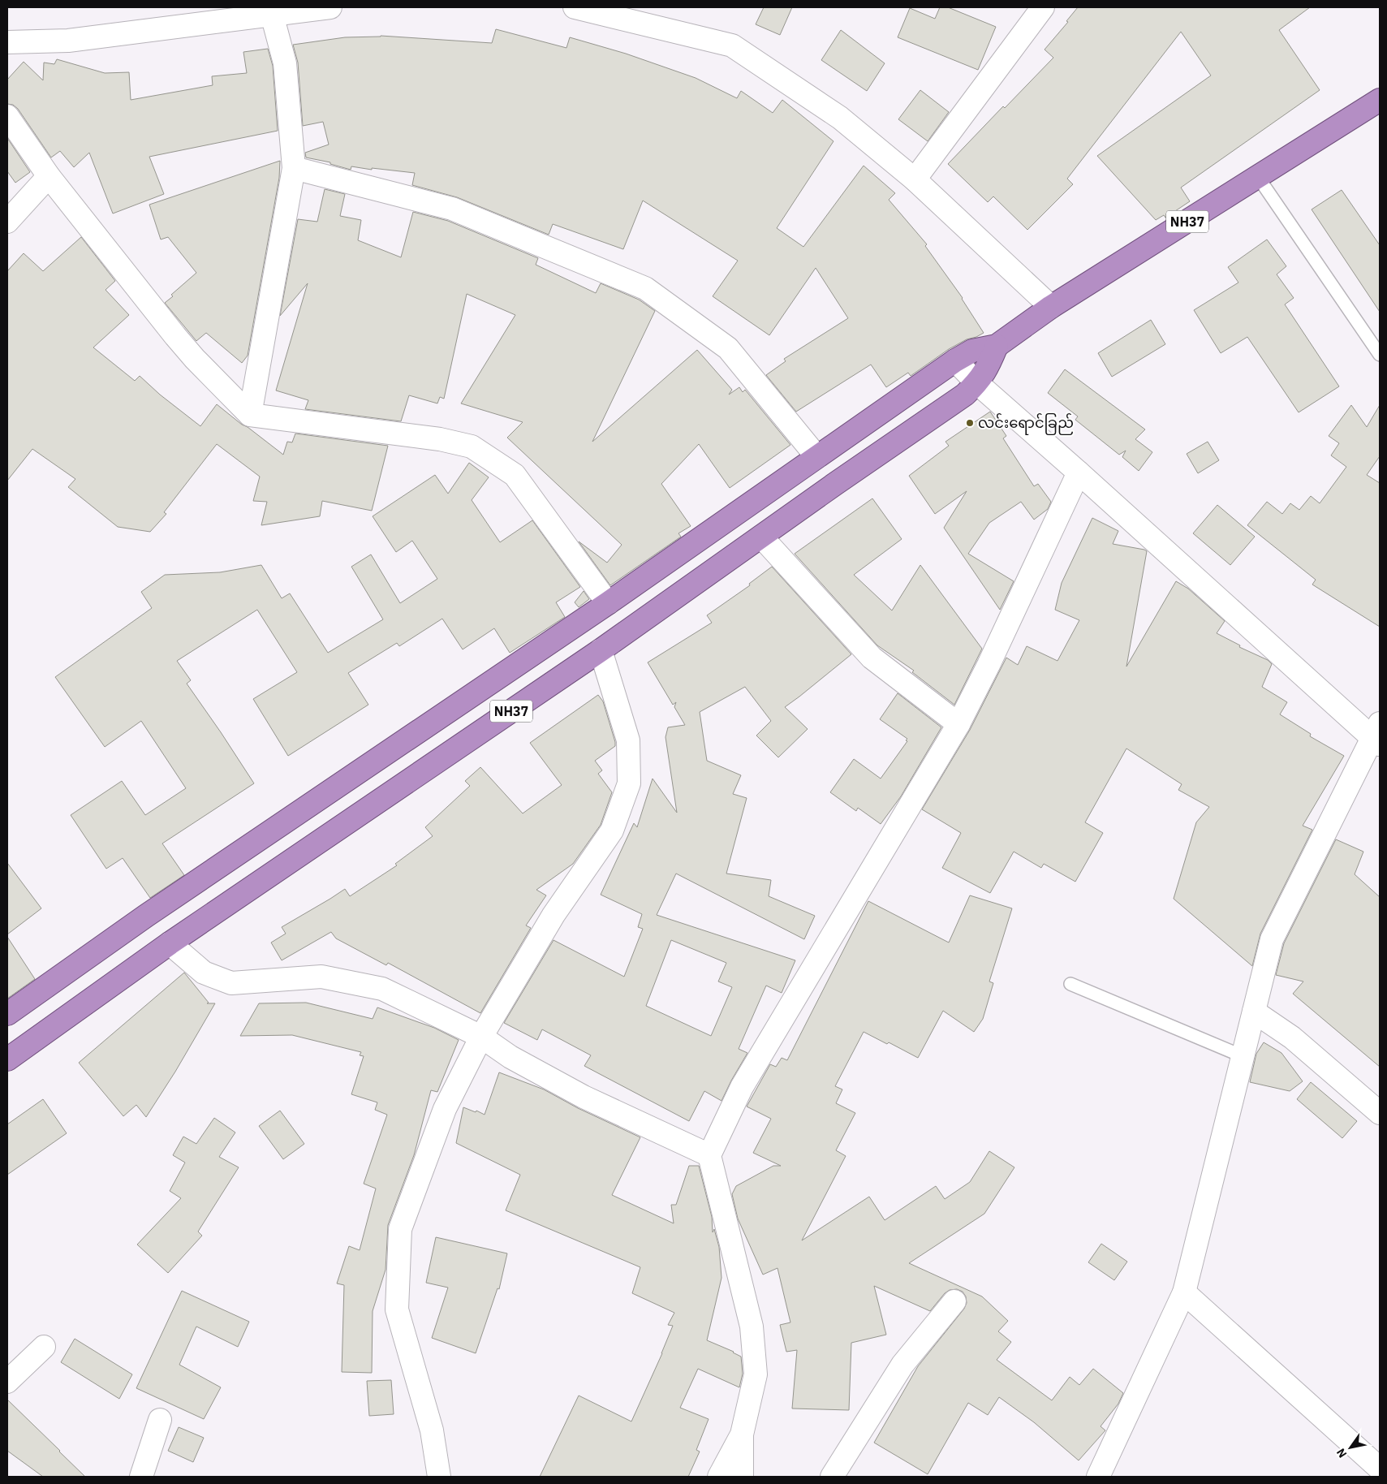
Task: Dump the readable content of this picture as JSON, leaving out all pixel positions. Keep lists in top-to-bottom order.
{
  "streets": {
    "highway": ["NH37"]
  },
  "places": ["လင်းရောင်ခြည်"],
  "north": "bottom left"
}
